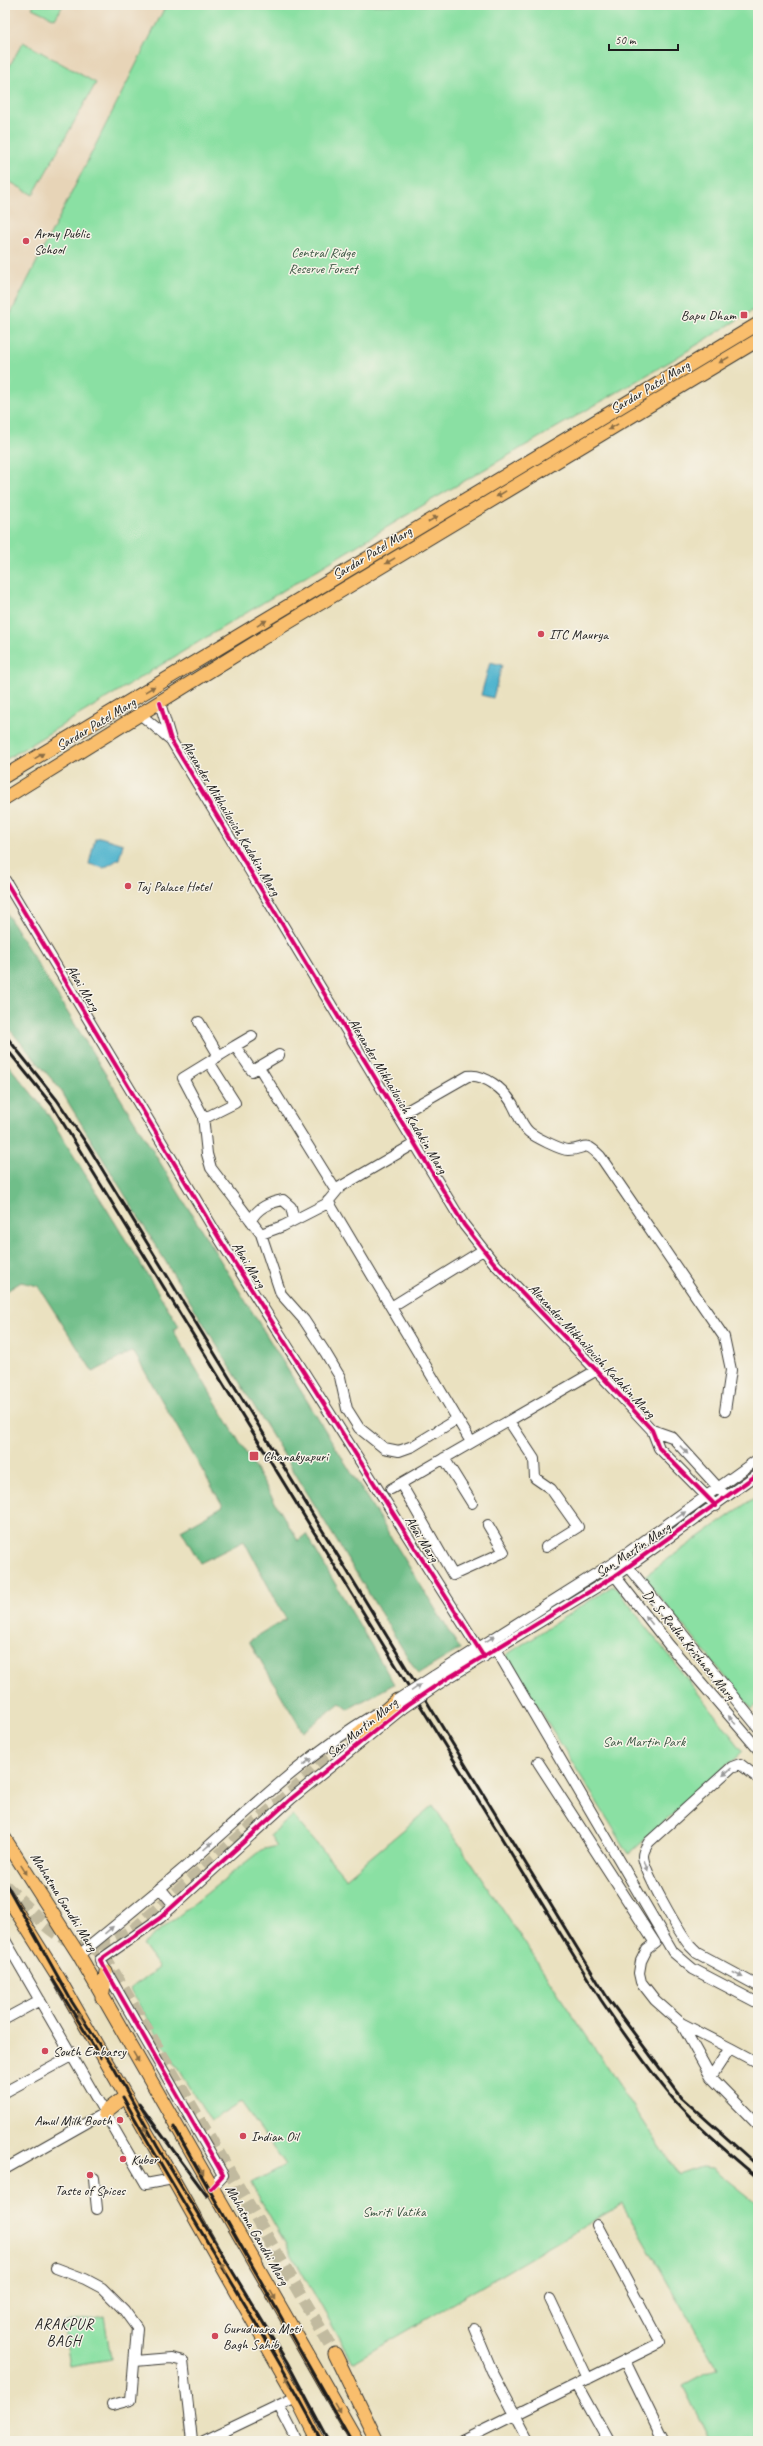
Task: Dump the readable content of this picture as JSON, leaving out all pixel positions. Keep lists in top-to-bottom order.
{
  "streets": {
    "main road": ["Sardar Patel Marg", "Mahatma Gandhi Marg"],
    "street": [
      "Alexander Mikhailovich Kadakin Marg",
      "Abai Marg",
      "San Martin Marg",
      "Dr S. Radha Krishnan Marg"
    ]
  },
  "crossings": [
    ["Abai Marg", "San Martin Marg"],
    ["San Martin Marg", "Dr S. Radha Krishnan Marg"],
    ["San Martin Marg", "Mahatma Gandhi Marg"]
  ],
  "districts": ["ARAKPUR BAGH"],
  "parks": ["Central Ridge Reserve Forest", "San Martin Park", "Smriti Vatika"],
  "places": {
    "other": [
      "Army Public School",
      "ITC Maurya",
      "Taj Palace Hotel",
      "South Embassy",
      "Amul Milk Booth",
      "Indian Oil",
      "Kuber",
      "Taste of Spices",
      "Gurudwara Moti Bagh Sahib"
    ],
    "transit": ["Bapu Dham", "Chanakyapuri"]
  },
  "scale_bar": "50 m"
}
